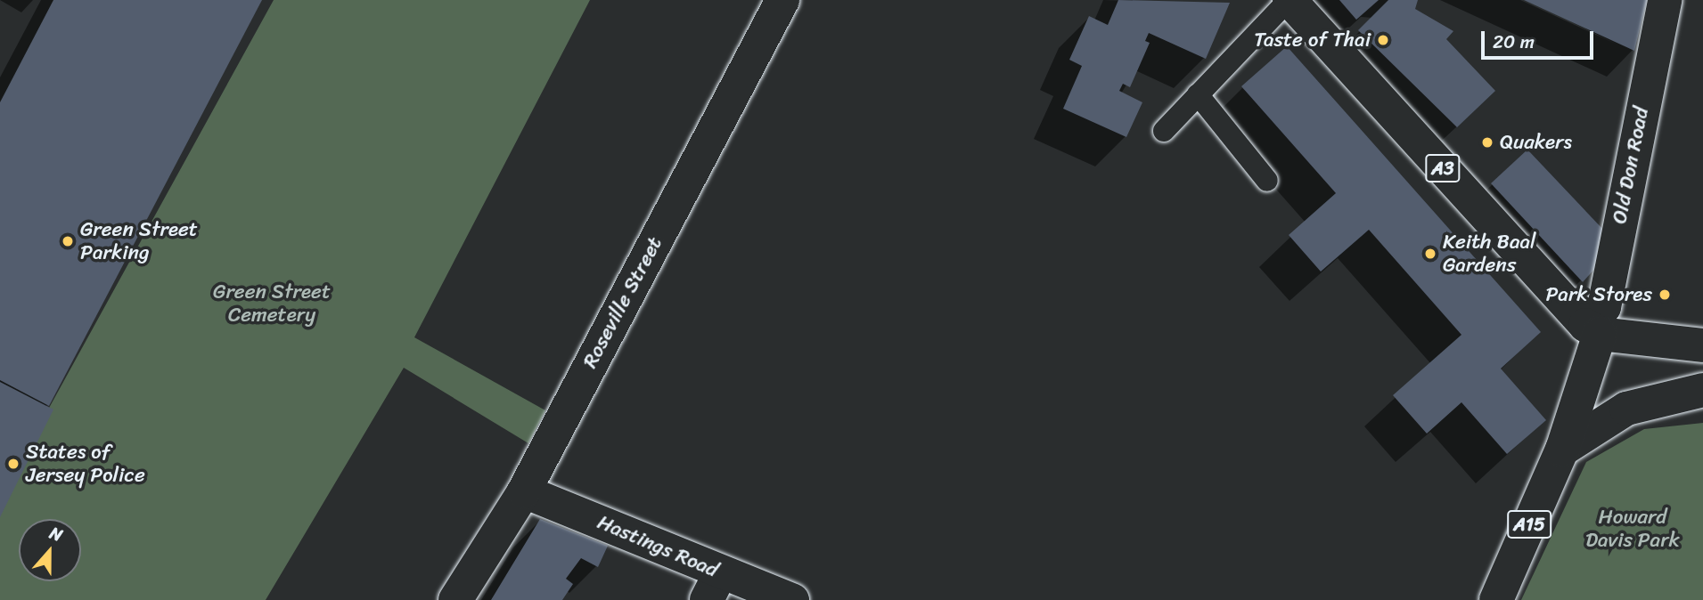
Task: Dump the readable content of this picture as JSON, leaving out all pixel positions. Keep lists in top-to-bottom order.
{
  "streets": {
    "main road": [
      "Old Don Road",
      "A3",
      "Roseville Street",
      "A15",
      "Hastings Road"
    ]
  },
  "crossings": [
    ["Old Don Road", "A3"],
    ["Old Don Road", "A15"],
    ["A3", "A15"],
    ["Roseville Street", "Hastings Road"]
  ],
  "parks": ["Green Street Cemetery", "Howard Davis Park"],
  "places": [
    "Taste of Thai",
    "Quakers",
    "Green Street Parking",
    "Keith Baal Gardens",
    "Park Stores",
    "States of Jersey Police"
  ],
  "scale_bar": "20 m",
  "north": "top"
}
